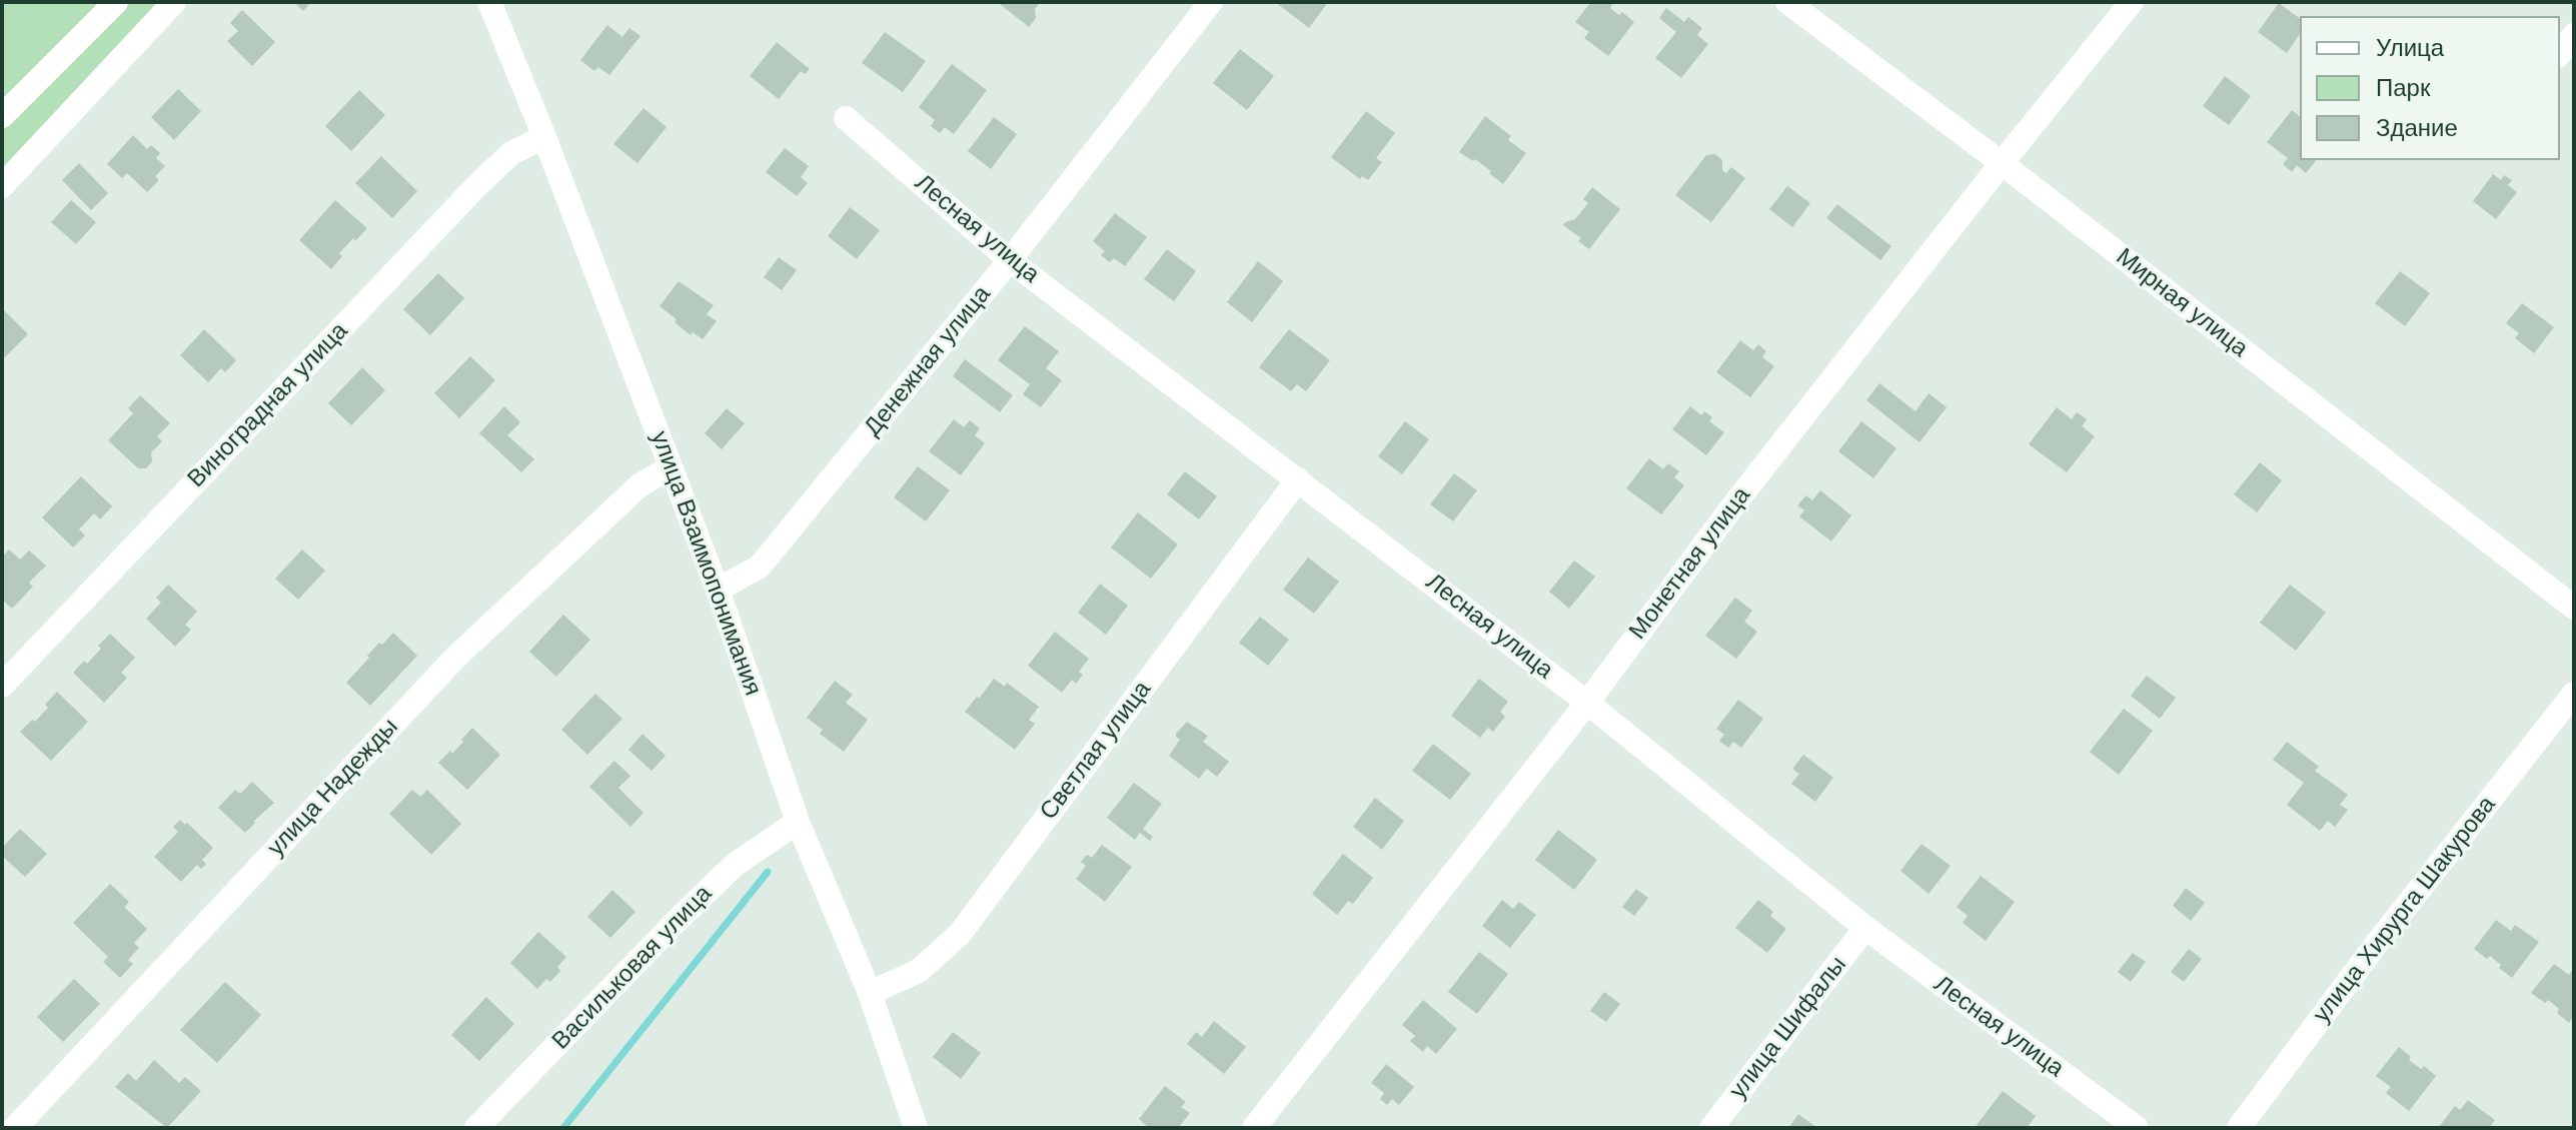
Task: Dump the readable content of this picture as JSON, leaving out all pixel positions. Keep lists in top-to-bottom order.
{
  "streets": {
    "street": [
      "Лесная улица",
      "Мирная улица",
      "Денежная улица",
      "Виноградная улица",
      "улица Взаимопонимания",
      "Монетная улица",
      "Светлая улица",
      "улица Надежды",
      "улица Хирурга Шакурова",
      "Васильковая улица",
      "улица Шифалы"
    ]
  },
  "crossings": [
    ["Лесная улица", "Денежная улица"],
    ["Лесная улица", "Монетная улица"],
    ["Лесная улица", "Светлая улица"],
    ["Лесная улица", "улица Шифалы"],
    ["Мирная улица", "Монетная улица"],
    ["Денежная улица", "улица Взаимопонимания"],
    ["Виноградная улица", "улица Взаимопонимания"],
    ["улица Взаимопонимания", "Светлая улица"],
    ["улица Взаимопонимания", "улица Надежды"],
    ["улица Взаимопонимания", "Васильковая улица"]
  ],
  "legend": ["Улица", "Парк", "Здание"]
}
